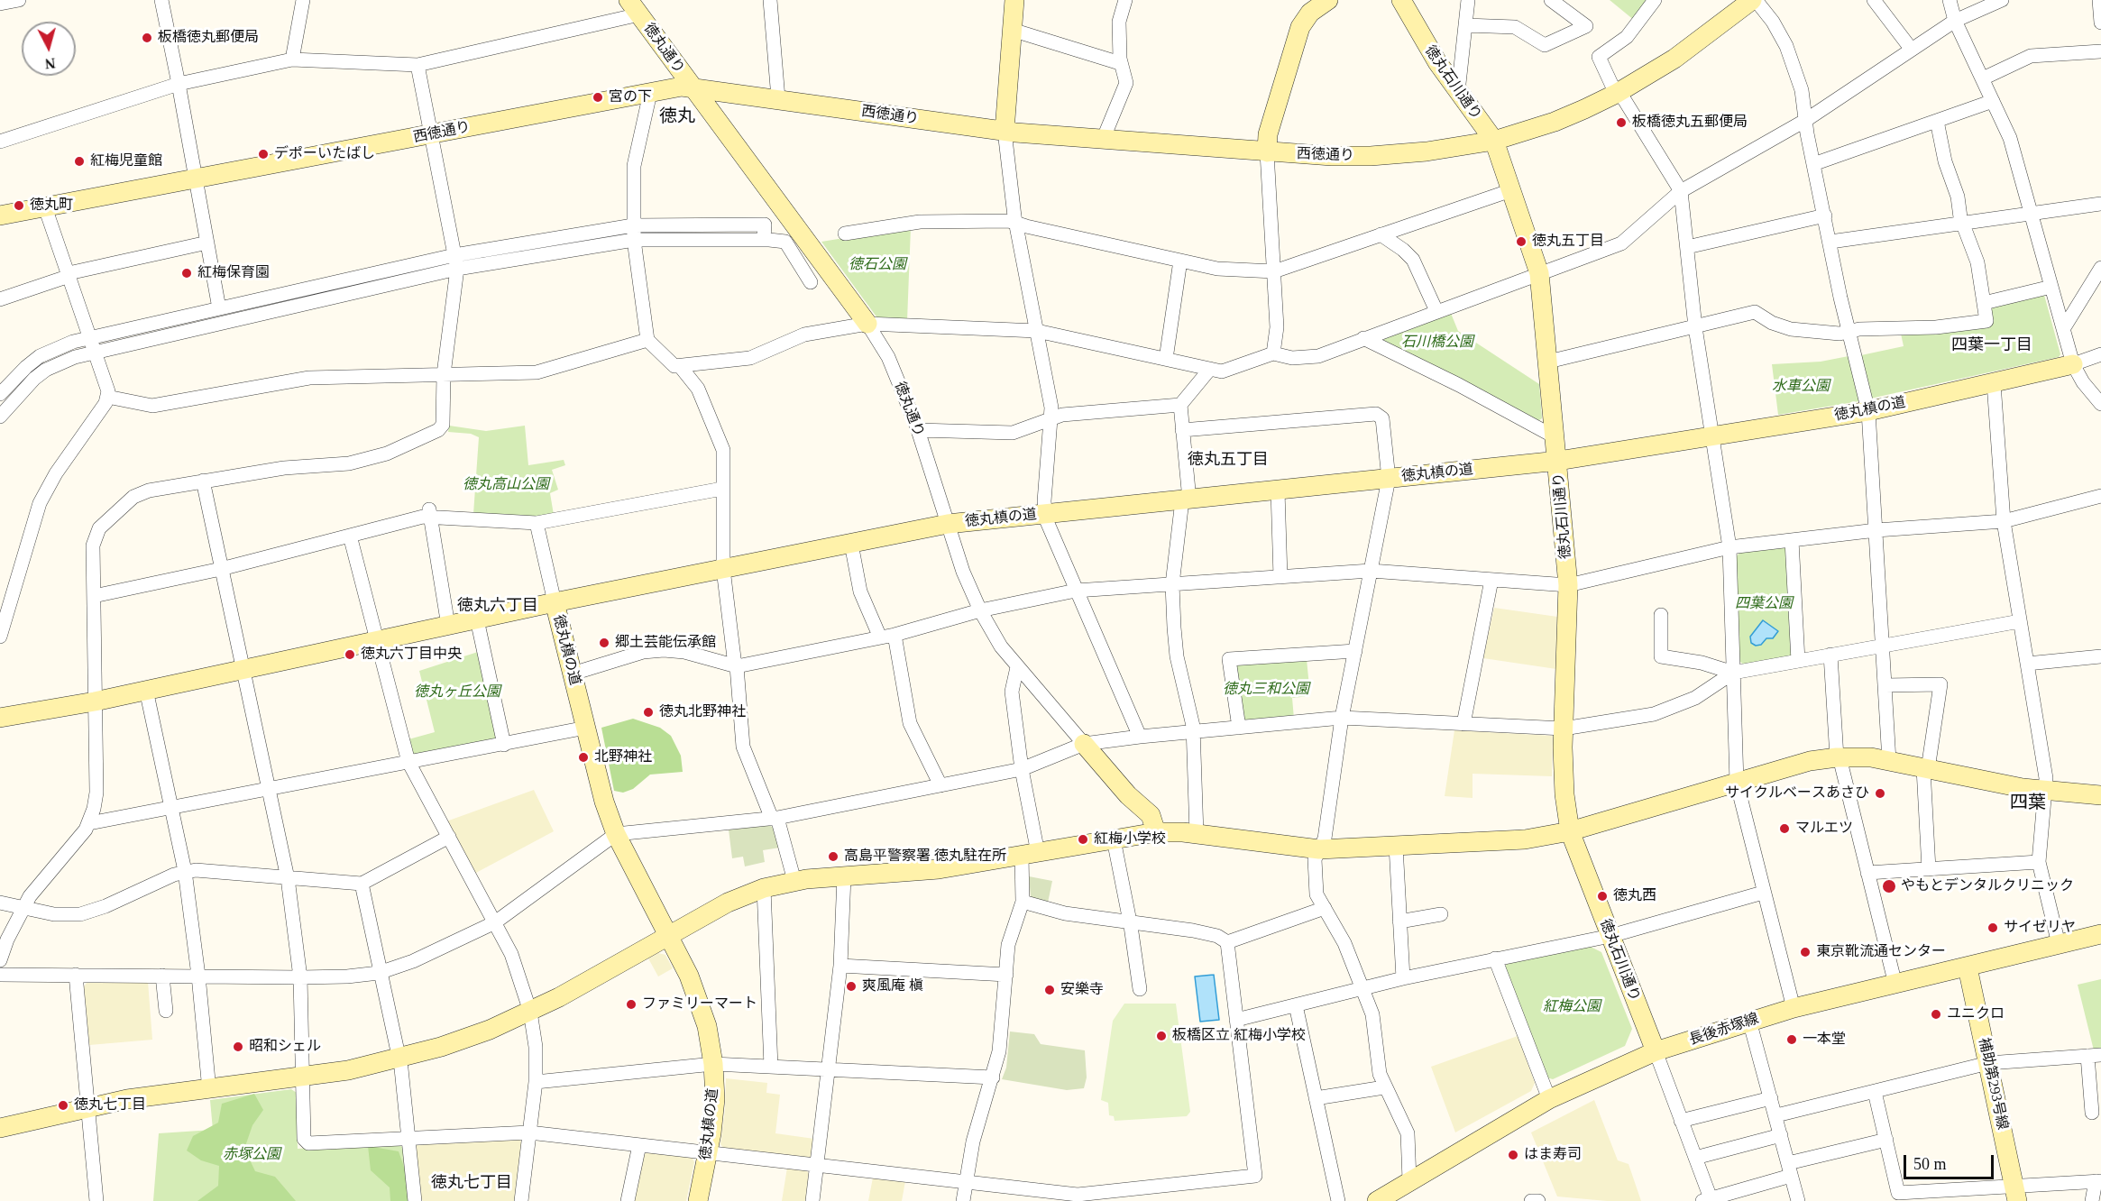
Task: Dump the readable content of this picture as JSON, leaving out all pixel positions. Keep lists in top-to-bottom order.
{
  "streets": {
    "street": [
      "徳丸通り",
      "徳丸石川通り",
      "西徳通り",
      "徳丸槙の道",
      "長後赤塚線",
      "補助第293号線"
    ]
  },
  "crossings": [
    ["徳丸通り", "西徳通り"],
    ["徳丸通り", "徳丸槙の道"],
    ["徳丸石川通り", "西徳通り"],
    ["徳丸石川通り", "徳丸槙の道"],
    ["徳丸石川通り", "長後赤塚線"],
    ["長後赤塚線", "補助第293号線"]
  ],
  "districts": [
    "徳丸",
    "四葉一丁目",
    "徳丸五丁目",
    "徳丸六丁目",
    "四葉",
    "徳丸七丁目"
  ],
  "parks": [
    "徳石公園",
    "石川橋公園",
    "水車公園",
    "徳丸高山公園",
    "四葉公園",
    "徳丸三和公園",
    "徳丸ヶ丘公園",
    "紅梅公園",
    "赤塚公園"
  ],
  "places": [
    "板橋徳丸郵便局",
    "宮の下",
    "板橋徳丸五郵便局",
    "デポーいたばし",
    "紅梅児童館",
    "徳丸町",
    "徳丸五丁目",
    "紅梅保育園",
    "郷土芸能伝承館",
    "徳丸六丁目中央",
    "徳丸北野神社",
    "北野神社",
    "サイクルベースあさひ",
    "マルエツ",
    "紅梅小学校",
    "高島平警察署 徳丸駐在所",
    "やもとデンタルクリニック",
    "徳丸西",
    "サイゼリヤ",
    "東京靴流通センター",
    "爽風庵 槇",
    "安樂寺",
    "ファミリーマート",
    "ユニクロ",
    "板橋区立 紅梅小学校",
    "一本堂",
    "昭和シェル",
    "徳丸七丁目",
    "はま寿司"
  ],
  "scale_bar": "50 m",
  "north": "bottom"
}
